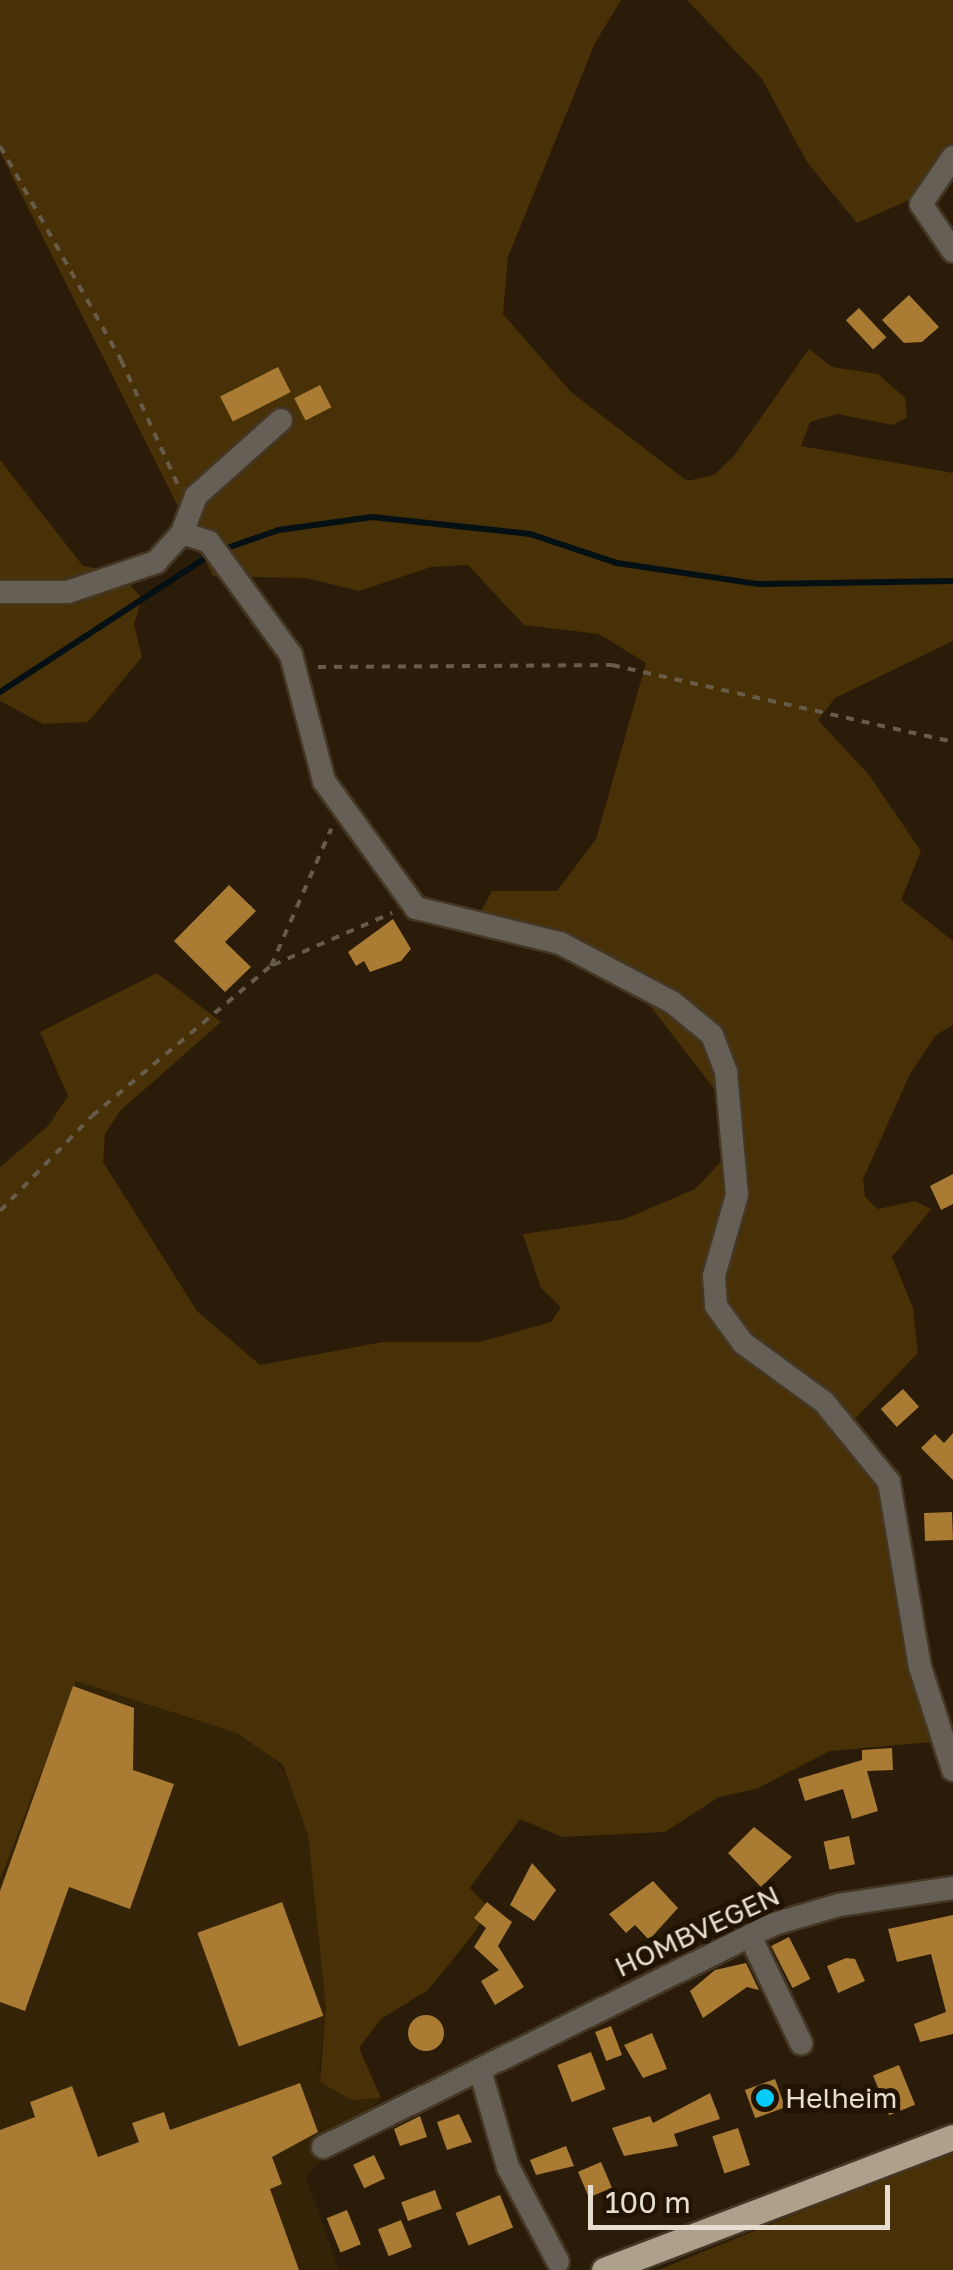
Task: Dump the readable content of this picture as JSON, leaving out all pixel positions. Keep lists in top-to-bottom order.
{
  "streets": {
    "street": ["HOMBVEGEN"]
  },
  "places": ["Helheim"],
  "scale_bar": "100 m"
}
